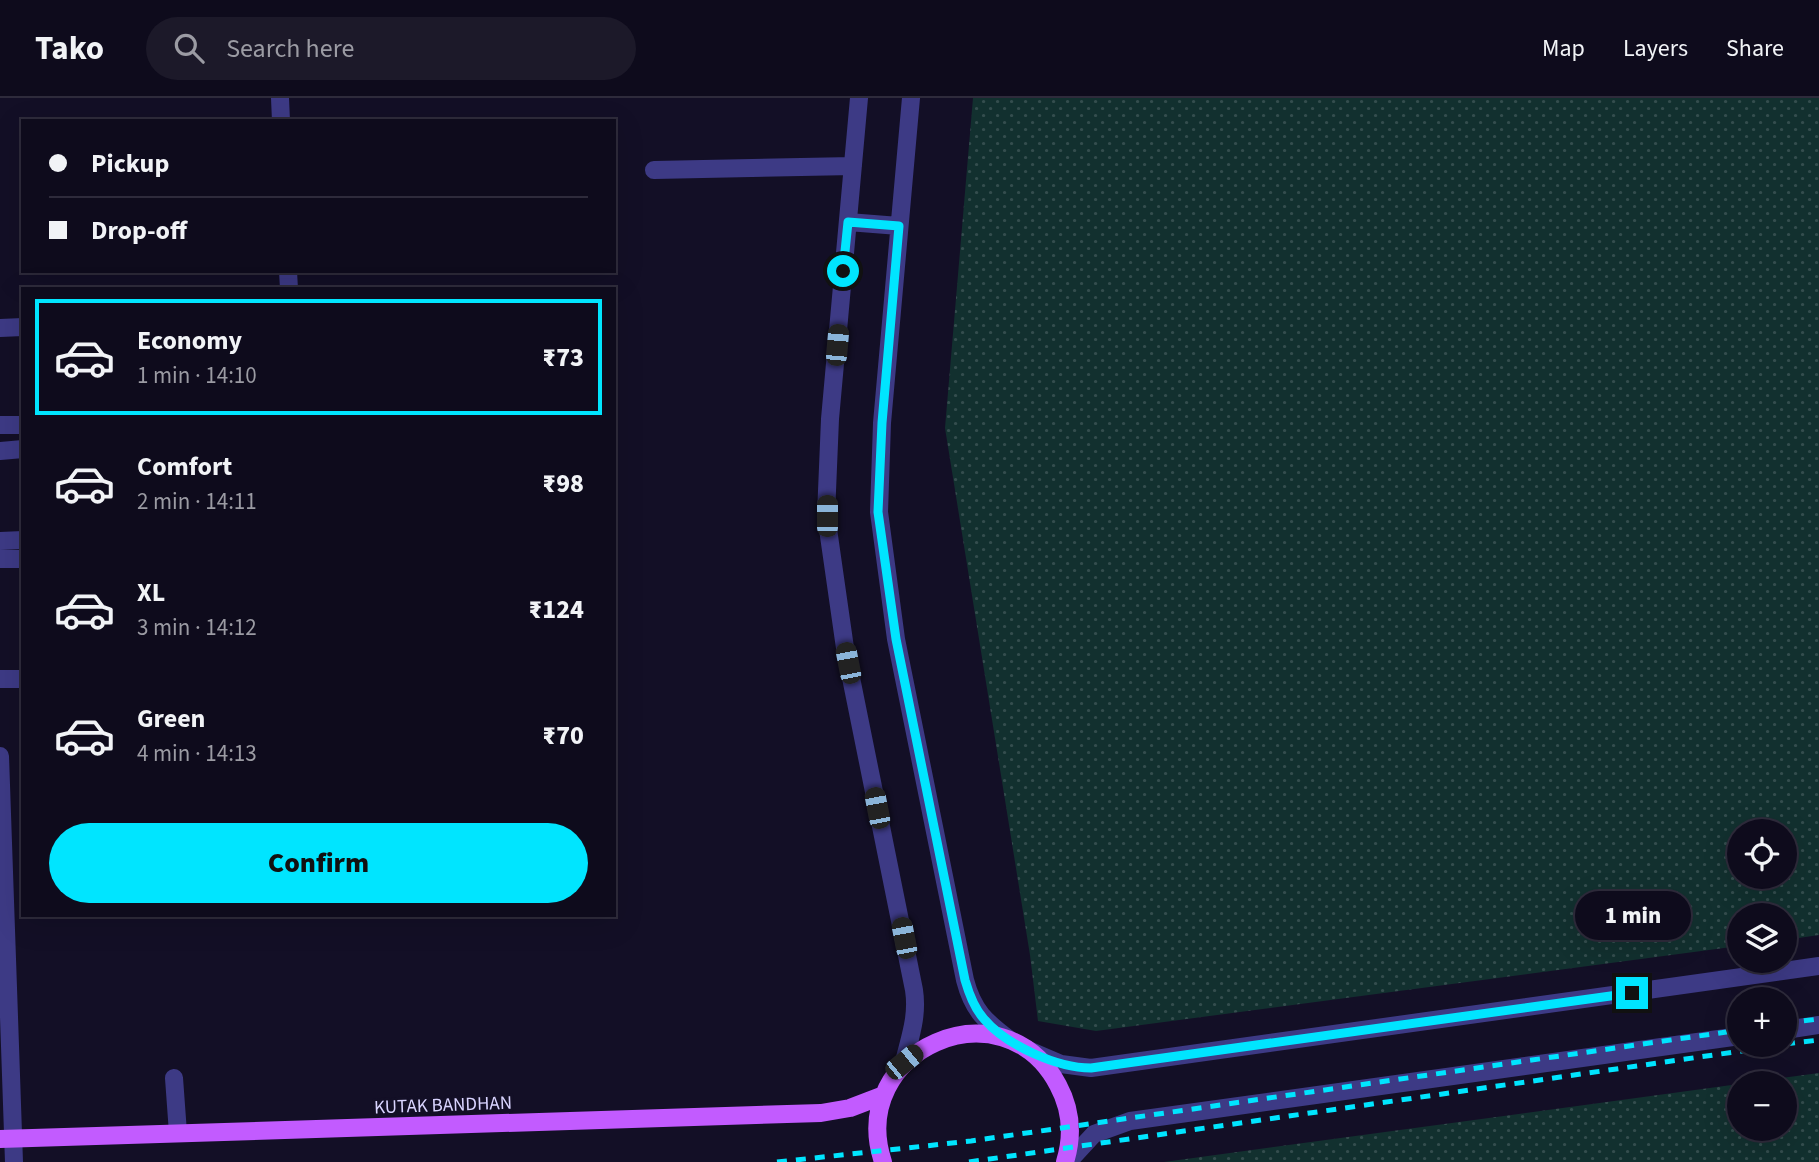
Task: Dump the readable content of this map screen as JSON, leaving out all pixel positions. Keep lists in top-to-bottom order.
{
  "streets": {
    "main road": ["KUTAK BANDHAN"]
  },
  "page": {
    "header": "Tako",
    "search": "Search here",
    "nav": ["Map", "Layers", "Share"],
    "banner": ["Pickup", "Drop-off"],
    "list": [
      {
        "name": "Economy",
        "note": "1 min · 14:10",
        "value": "₹73"
      },
      {
        "name": "Comfort",
        "note": "2 min · 14:11",
        "value": "₹98"
      },
      {
        "name": "XL",
        "note": "3 min · 14:12",
        "value": "₹124"
      },
      {
        "name": "Green",
        "note": "4 min · 14:13",
        "value": "₹70"
      }
    ],
    "buttons": "Confirm",
    "map_buttons": ["+", "−"],
    "bubble": "1 min"
  }
}
